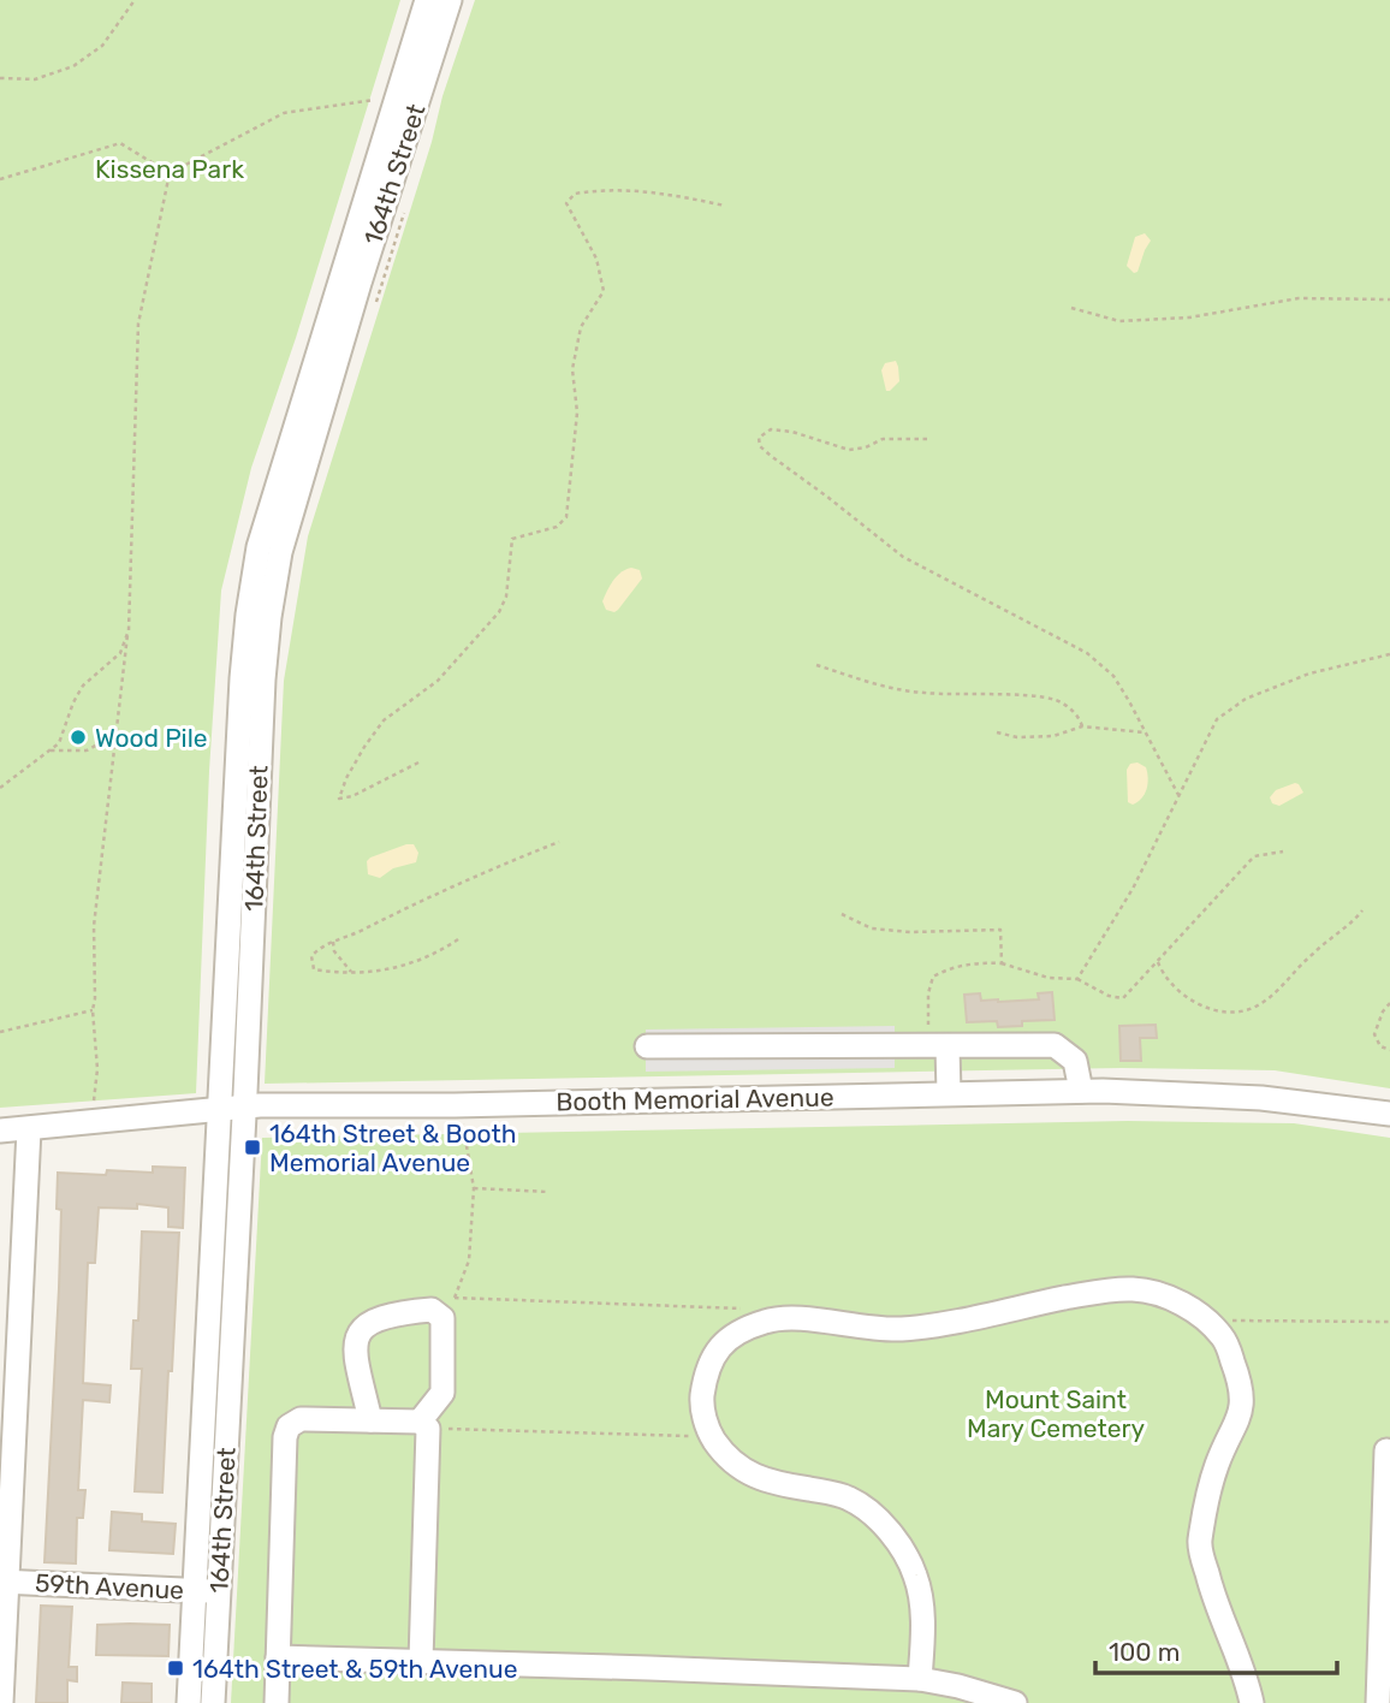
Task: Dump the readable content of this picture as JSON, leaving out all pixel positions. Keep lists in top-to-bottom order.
{
  "streets": {
    "street": ["164th Street", "Booth Memorial Avenue", "59th Avenue"]
  },
  "crossings": [
    ["164th Street", "Booth Memorial Avenue"],
    ["164th Street", "59th Avenue"]
  ],
  "parks": ["Kissena Park", "Mount Saint Mary Cemetery"],
  "places": {
    "other": ["Wood Pile"],
    "transit": ["164th Street & Booth Memorial Avenue", "164th Street & 59th Avenue"]
  },
  "scale_bar": "100 m"
}
